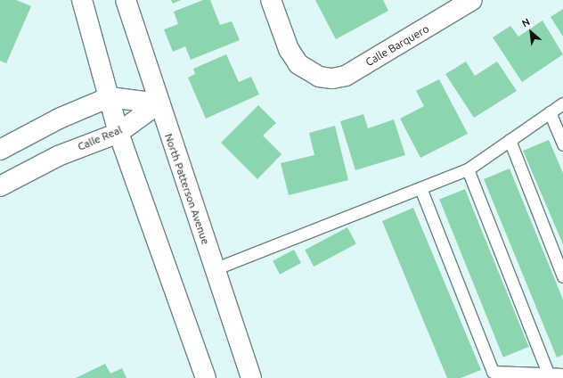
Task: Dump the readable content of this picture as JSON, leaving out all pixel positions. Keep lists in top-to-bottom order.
{
  "streets": {
    "main road": ["Calle Barquero", "Calle Real", "North Patterson Avenue"]
  },
  "crossings": [
    ["Calle Real", "North Patterson Avenue"]
  ],
  "north": "top left"
}
